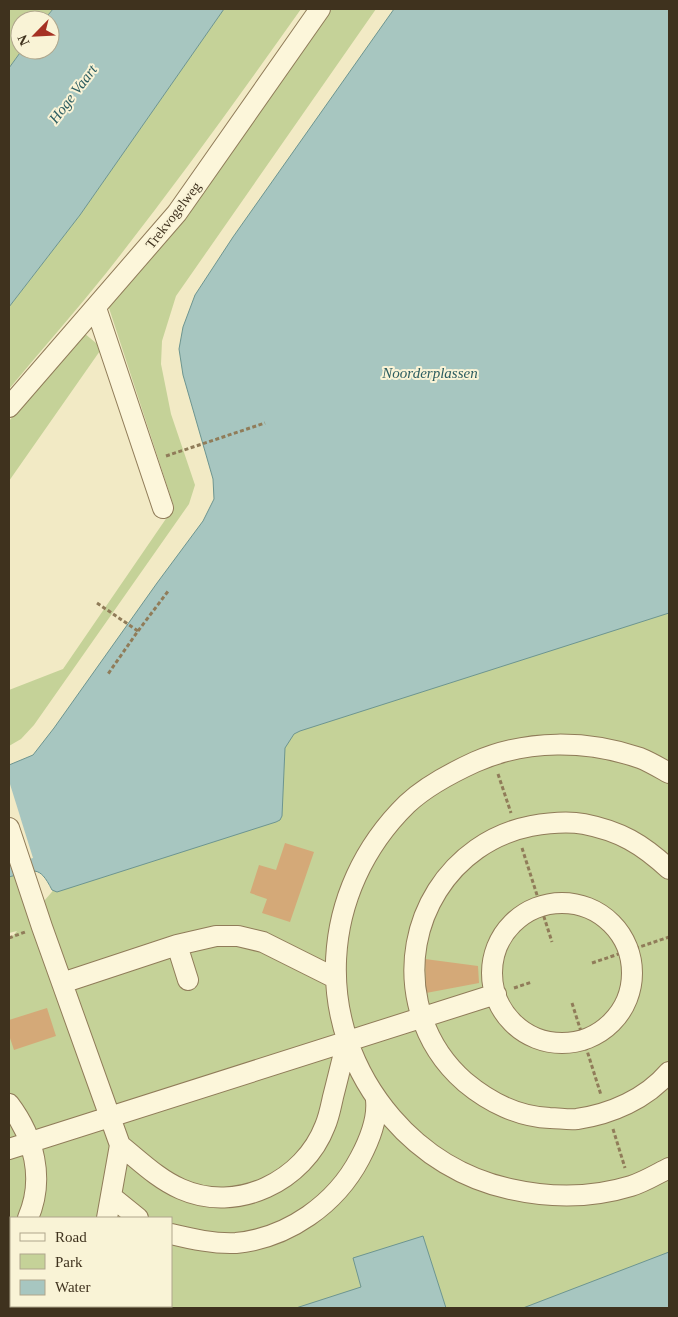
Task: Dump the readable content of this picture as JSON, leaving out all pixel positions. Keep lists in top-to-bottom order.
{
  "streets": {
    "street": ["Trekvogelweg"]
  },
  "water": ["Hoge Vaart", "Noorderplassen"],
  "legend": ["Road", "Park", "Water"],
  "north": "bottom left"
}
